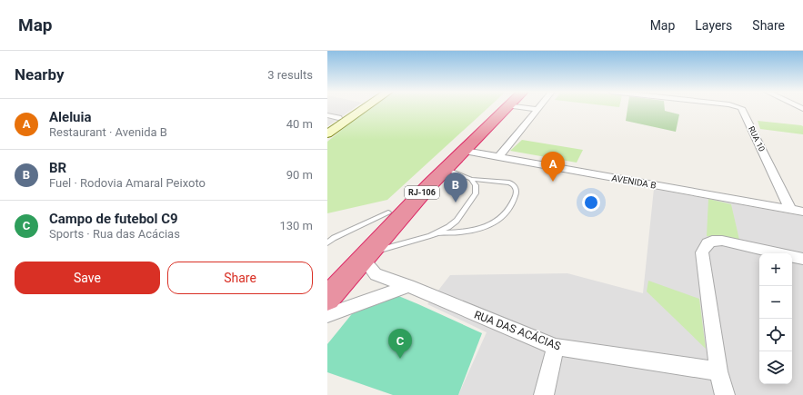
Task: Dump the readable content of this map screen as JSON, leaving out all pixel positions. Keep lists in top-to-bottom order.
{
  "streets": {
    "highway": ["RJ-106"],
    "street": ["RUA 10", "AVENIDA B", "RUA DAS ACÁCIAS"]
  },
  "crossings": [
    ["RUA 10", "AVENIDA B"],
    ["AVENIDA B", "RJ-106"],
    ["RJ-106", "RUA DAS ACÁCIAS"]
  ],
  "page": {
    "header": "Map",
    "nav": ["Map", "Layers", "Share"],
    "heading": ["Nearby", "3 results"],
    "list": [
      {
        "mark": "A",
        "name": "Aleluia",
        "note": "Restaurant · Avenida B",
        "value": "40 m"
      },
      {
        "mark": "B",
        "name": "BR",
        "note": "Fuel · Rodovia Amaral Peixoto",
        "value": "90 m"
      },
      {
        "mark": "C",
        "name": "Campo de futebol C9",
        "note": "Sports · Rua das Acácias",
        "value": "130 m"
      }
    ],
    "pins": ["A", "B", "C"],
    "buttons": ["Save", "Share"],
    "map_buttons": ["+", "−"]
  }
}
